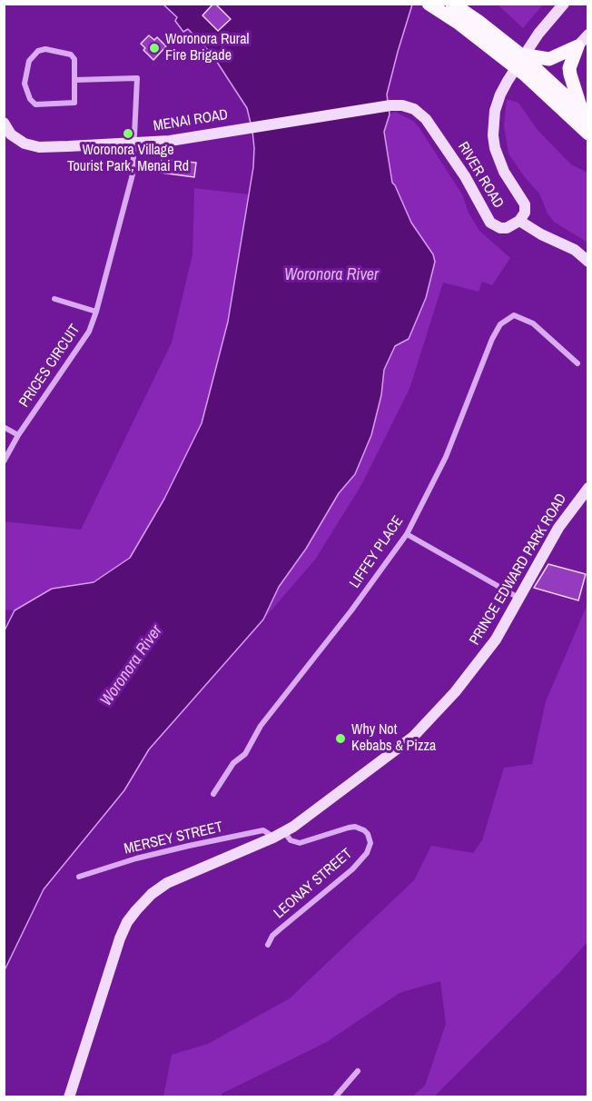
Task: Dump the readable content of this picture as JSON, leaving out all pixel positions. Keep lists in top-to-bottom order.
{
  "streets": {
    "street": [
      "MENAI ROAD",
      "RIVER ROAD",
      "PRICES CIRCUIT",
      "LIFFEY PLACE",
      "PRINCE EDWARD PARK ROAD",
      "MERSEY STREET",
      "LEONAY STREET"
    ]
  },
  "crossings": [
    ["MENAI ROAD", "RIVER ROAD"],
    ["MENAI ROAD", "PRICES CIRCUIT"],
    ["PRINCE EDWARD PARK ROAD", "MERSEY STREET"],
    ["PRINCE EDWARD PARK ROAD", "LEONAY STREET"]
  ],
  "water": ["Woronora River"],
  "places": ["Woronora Rural Fire Brigade", "Woronora Village Tourist Park, Menai Rd", "Why Not Kebabs & Pizza"]
}
